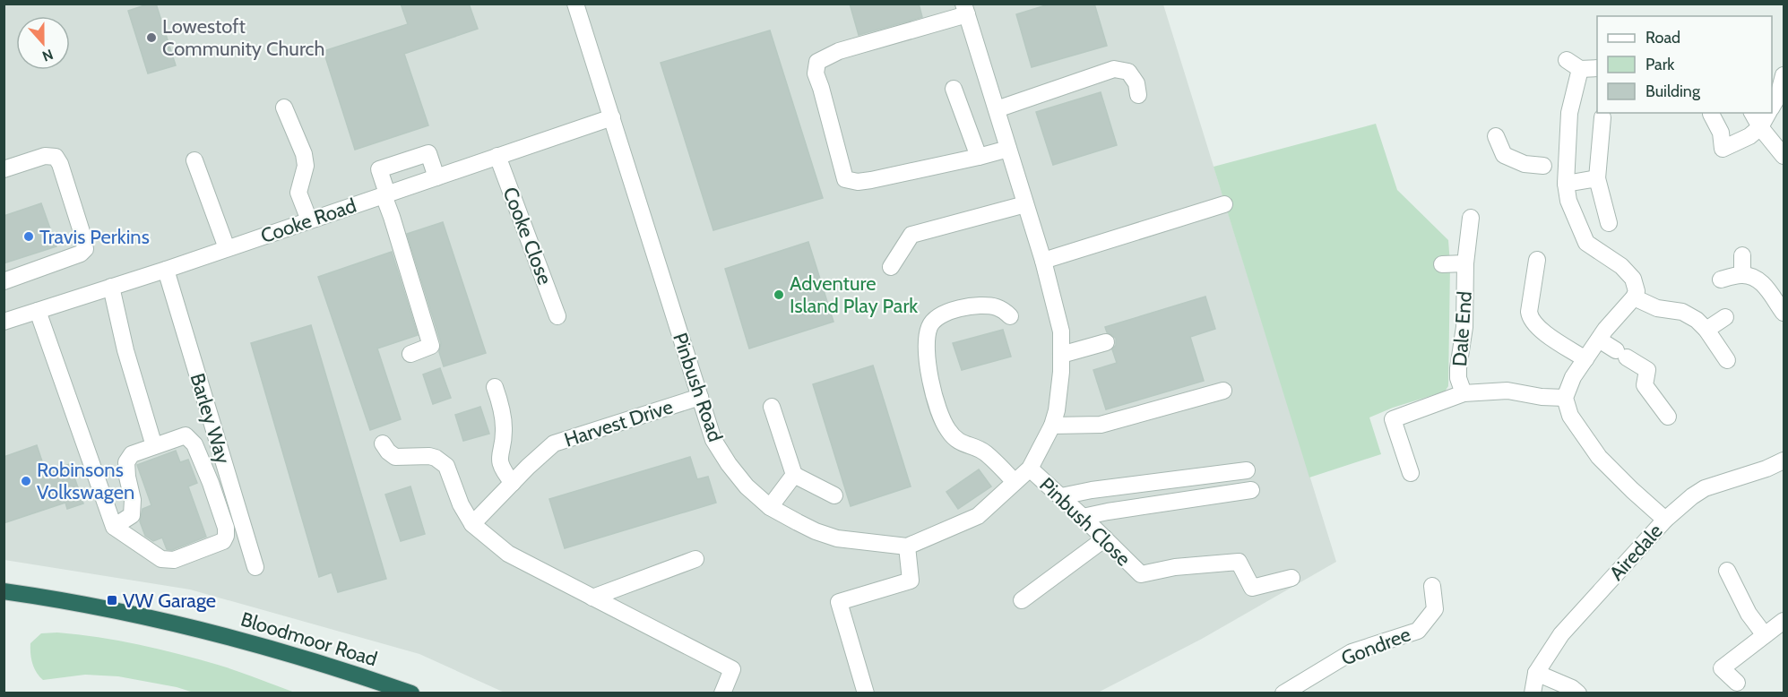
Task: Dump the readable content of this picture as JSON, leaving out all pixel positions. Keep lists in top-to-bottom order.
{
  "streets": {
    "highway": ["Bloodmoor Road"],
    "street": [
      "Cooke Road",
      "Cooke Close",
      "Dale End",
      "Pinbush Road",
      "Barley Way",
      "Harvest Drive",
      "Pinbush Close",
      "Airedale",
      "Gondree"
    ]
  },
  "crossings": [
    ["Cooke Road", "Cooke Close"],
    ["Cooke Road", "Pinbush Road"],
    ["Cooke Road", "Barley Way"],
    ["Pinbush Road", "Harvest Drive"],
    ["Pinbush Road", "Pinbush Close"]
  ],
  "places": {
    "other": [
      "Lowestoft Community Church",
      "Travis Perkins",
      "Adventure Island Play Park",
      "Robinsons Volkswagen"
    ],
    "transit": ["VW Garage"]
  },
  "legend": ["Road", "Park", "Building"],
  "north": "bottom"
}
